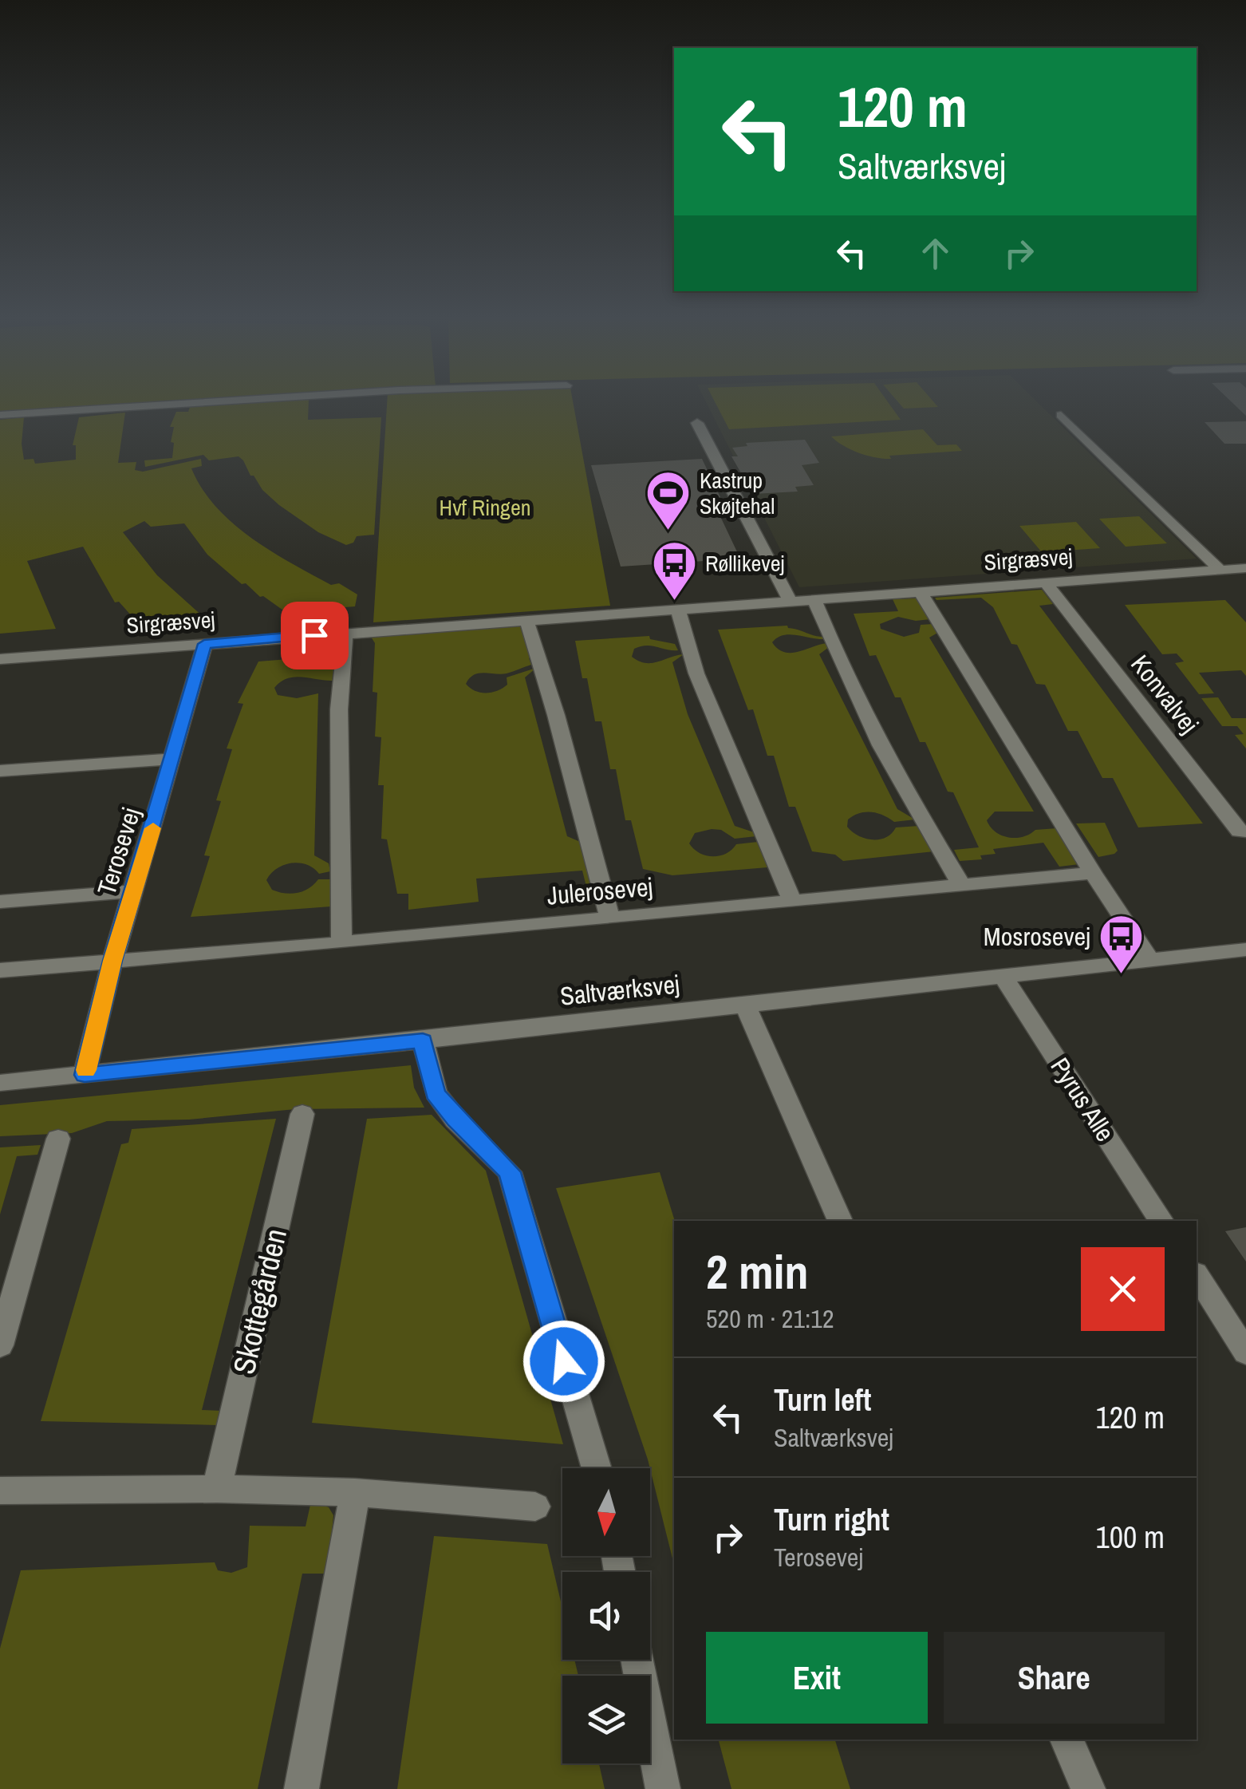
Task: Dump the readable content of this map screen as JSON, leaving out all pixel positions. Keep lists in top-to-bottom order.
{
  "streets": {
    "street": [
      "Sirgræsvej",
      "Konvalvej",
      "Terosevej",
      "Julerosevej",
      "Saltværksvej",
      "Pyrus Alle",
      "Skottegården"
    ]
  },
  "crossings": [
    ["Sirgræsvej", "Konvalvej"],
    ["Sirgræsvej", "Terosevej"],
    ["Terosevej", "Julerosevej"],
    ["Terosevej", "Saltværksvej"],
    ["Saltværksvej", "Pyrus Alle"]
  ],
  "parks": ["Hvf Ringen"],
  "places": {
    "sports": ["Kastrup Skøjtehal"],
    "bus stop": ["Røllikevej", "Mosrosevej"]
  },
  "north": "bottom",
  "page": {
    "turn": ["120 m", "Saltværksvej"],
    "heading": ["2 min", "520 m · 21:12"],
    "list": [
      {
        "name": "Turn left",
        "note": "Saltværksvej",
        "value": "120 m"
      },
      {
        "name": "Turn right",
        "note": "Terosevej",
        "value": "100 m"
      }
    ],
    "buttons": ["Exit", "Share"]
  }
}
